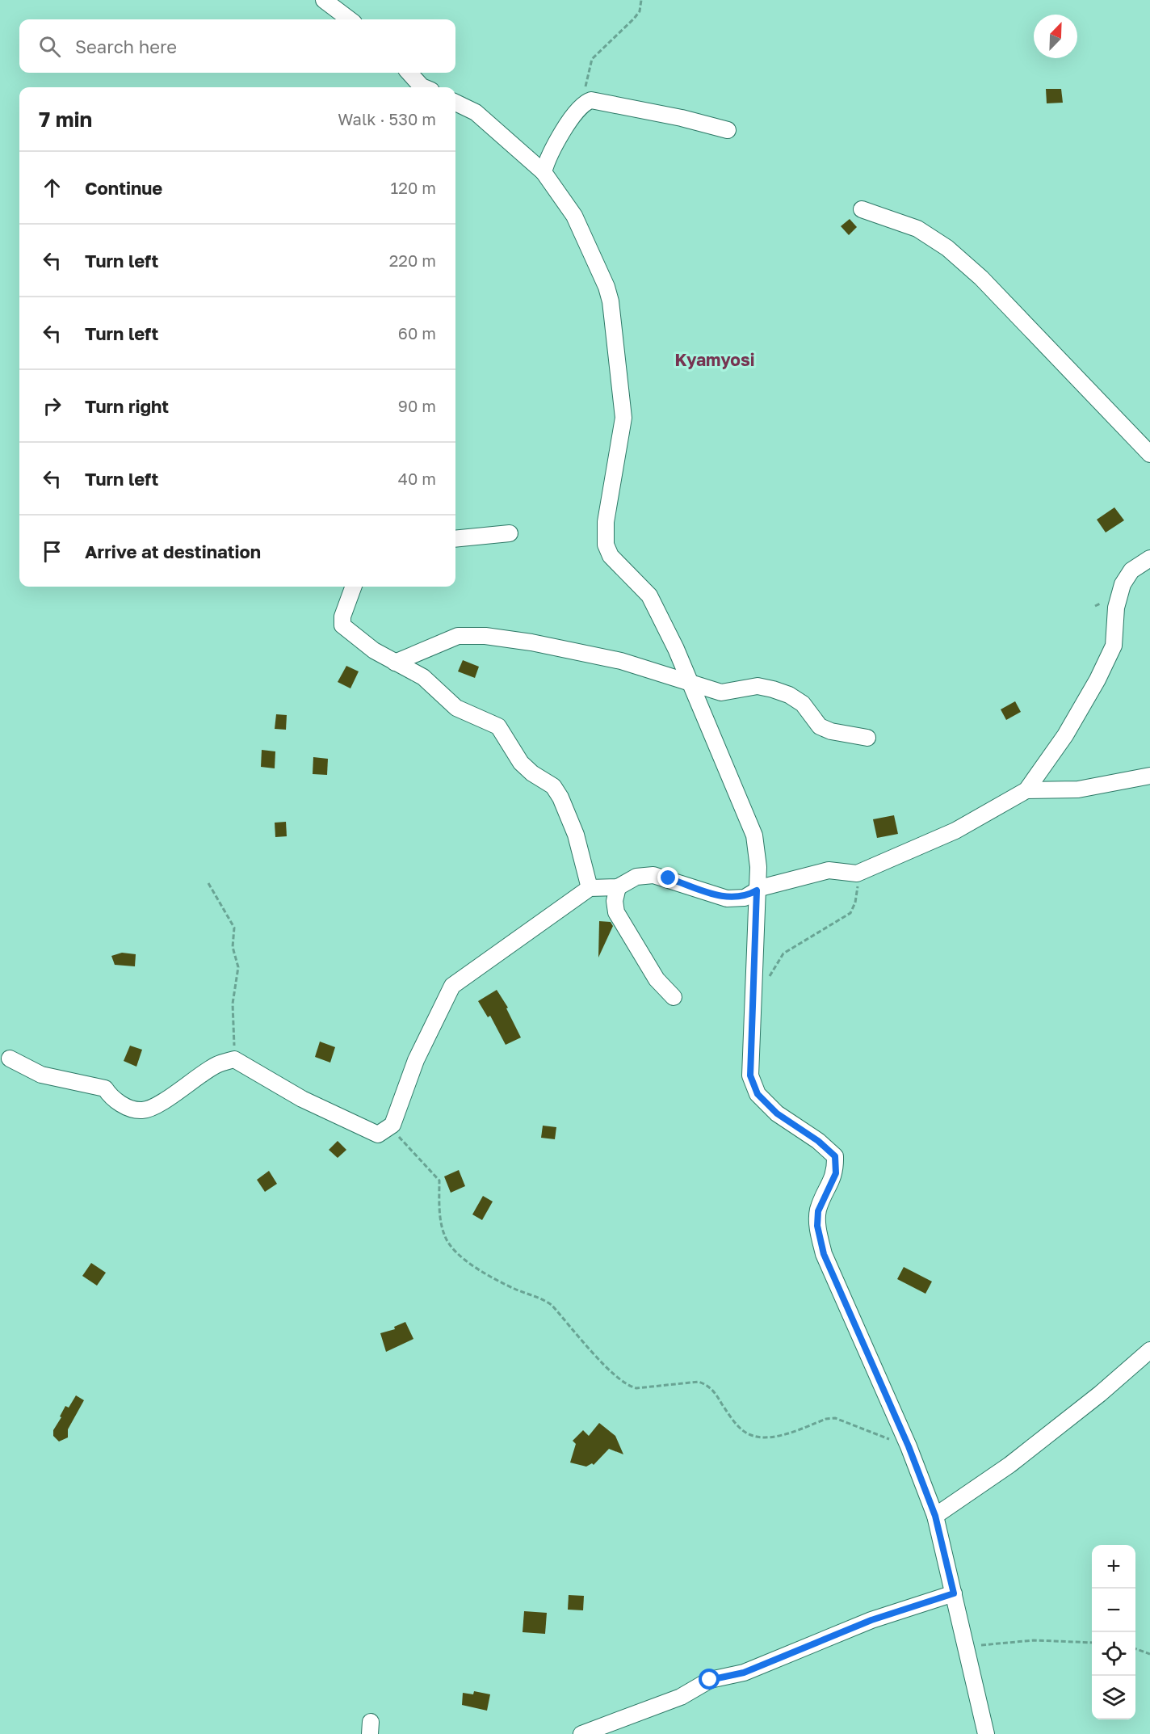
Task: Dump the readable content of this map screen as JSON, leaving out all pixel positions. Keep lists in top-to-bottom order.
{
  "districts": ["Kyamyosi"],
  "north": "top right",
  "page": {
    "search": "Search here",
    "heading": ["7 min", "Walk · 530 m"],
    "list": [
      ["Continue", "120 m"],
      ["Turn left", "220 m"],
      ["Turn left", "60 m"],
      ["Turn right", "90 m"],
      ["Turn left", "40 m"],
      "Arrive at destination"
    ],
    "map_buttons": ["+", "−"]
  }
}
